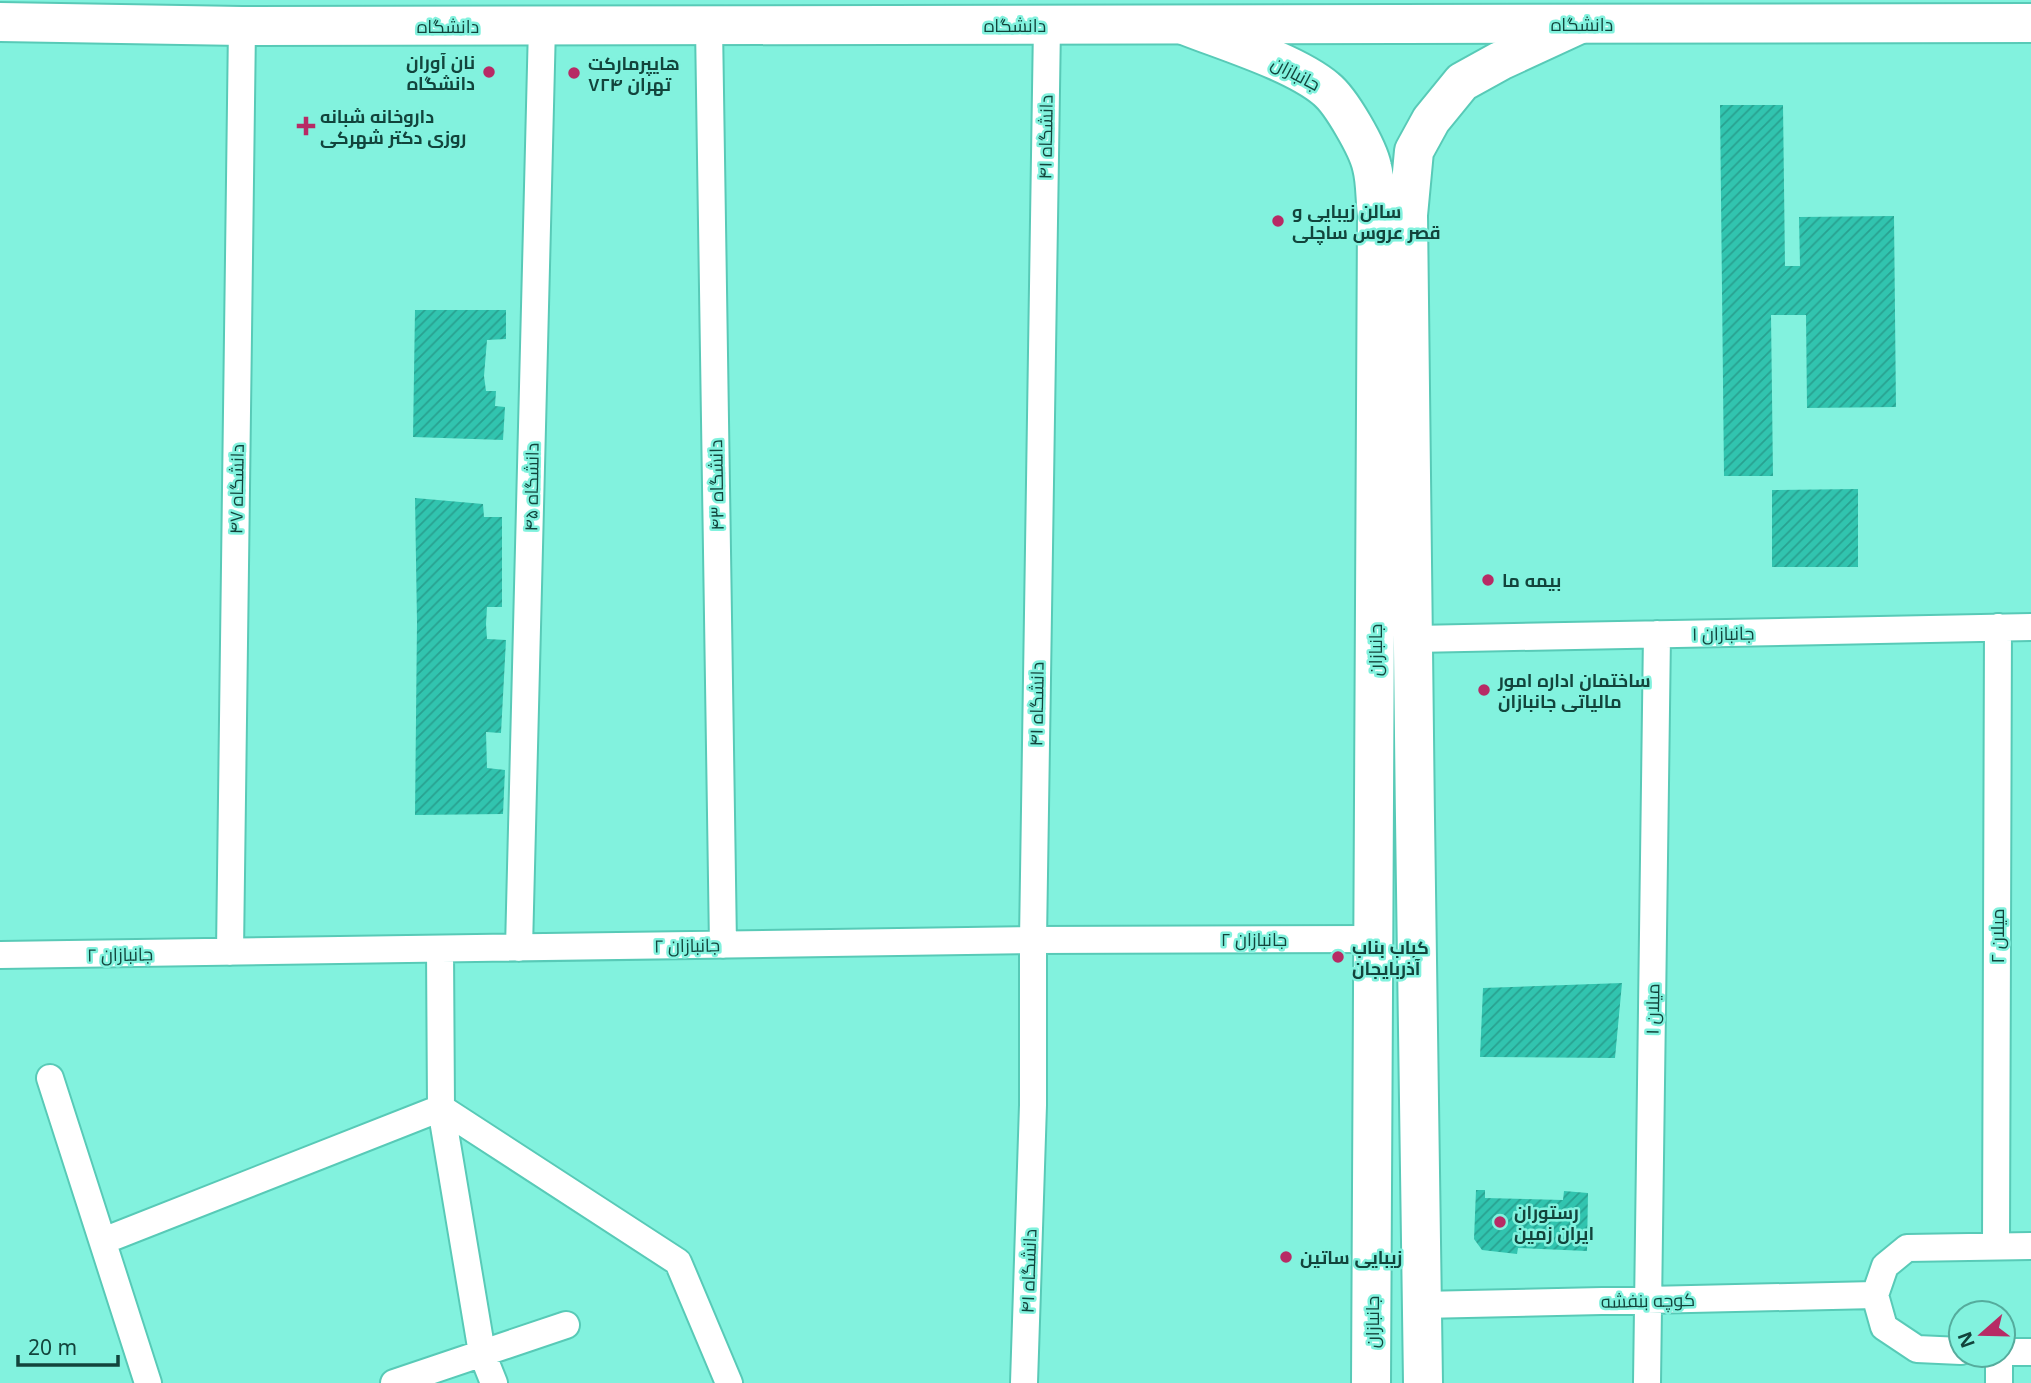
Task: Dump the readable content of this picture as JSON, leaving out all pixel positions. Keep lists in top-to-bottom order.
{
  "streets": {
    "main road": ["دانشگاه", "جانبازان"],
    "street": [
      "دانشگاه ۴۱",
      "دانشگاه ۴۳",
      "دانشگاه ۴۵",
      "دانشگاه ۴۷",
      "جانبازان ۱",
      "میلان ۲",
      "جانبازان ۲",
      "میلان ۱",
      "کوچه بنفشه"
    ]
  },
  "crossings": [
    ["دانشگاه", "جانبازان"],
    ["دانشگاه", "دانشگاه ۴۱"],
    ["دانشگاه", "دانشگاه ۴۳"],
    ["دانشگاه", "دانشگاه ۴۵"],
    ["دانشگاه", "دانشگاه ۴۷"],
    ["جانبازان", "جانبازان ۱"],
    ["جانبازان", "جانبازان ۲"],
    ["جانبازان", "کوچه بنفشه"],
    ["دانشگاه ۴۱", "جانبازان ۲"],
    ["دانشگاه ۴۳", "جانبازان ۲"],
    ["دانشگاه ۴۵", "جانبازان ۲"],
    ["دانشگاه ۴۷", "جانبازان ۲"],
    ["جانبازان ۱", "میلان ۲"],
    ["جانبازان ۱", "میلان ۱"],
    ["میلان ۱", "کوچه بنفشه"]
  ],
  "places": {
    "other": [
      "نان آوران دانشگاه",
      "هایپرمارکت تهران ۷۲۴",
      "سالن زیبایی و قصر عروس ساچلی",
      "بیمه ما",
      "ساختمان اداره امور مالیاتی جانبازان",
      "کباب بناب آذربایجان",
      "رستوران ایران زمین",
      "زیبایی ساتین"
    ],
    "health": ["داروخانه شبانه روزی دکتر شهرکی"]
  },
  "scale_bar": "20 m",
  "north": "left"
}
